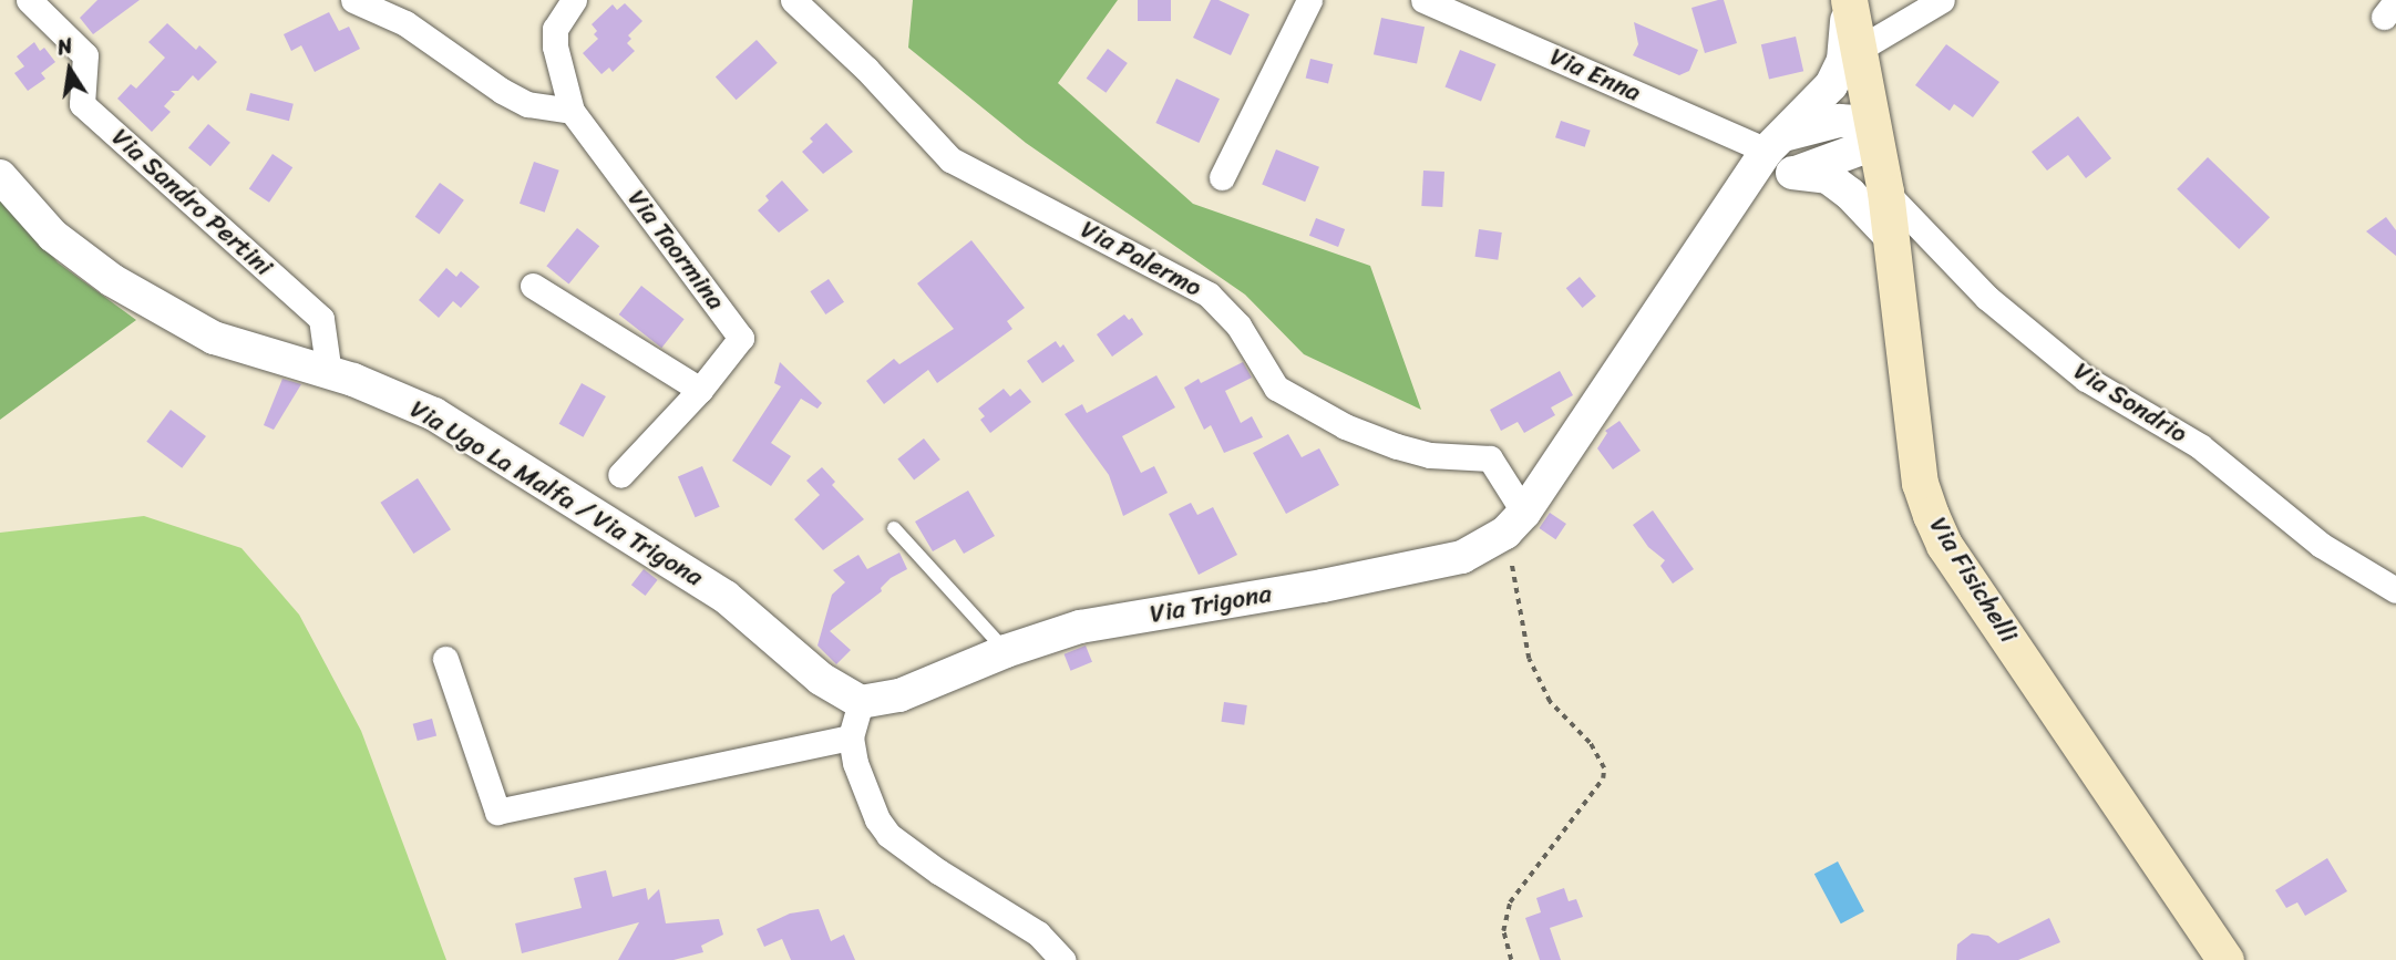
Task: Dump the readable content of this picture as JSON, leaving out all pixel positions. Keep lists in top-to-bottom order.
{
  "streets": {
    "main road": ["Via Fisichelli"],
    "street": [
      "Via Enna",
      "Via Sandro Pertini",
      "Via Taormina",
      "Via Palermo",
      "Via Sondrio",
      "Via Ugo La Malfa / Via Trigona",
      "Via Trigona"
    ]
  },
  "crossings": [
    ["Via Enna", "Via Trigona"],
    ["Via Sandro Pertini", "Via Ugo La Malfa / Via Trigona"],
    ["Via Palermo", "Via Trigona"],
    ["Via Sondrio", "Via Fisichelli"],
    ["Via Ugo La Malfa / Via Trigona", "Via Trigona"],
    ["Via Fisichelli", "Via Trigona"]
  ],
  "north": "top"
}
